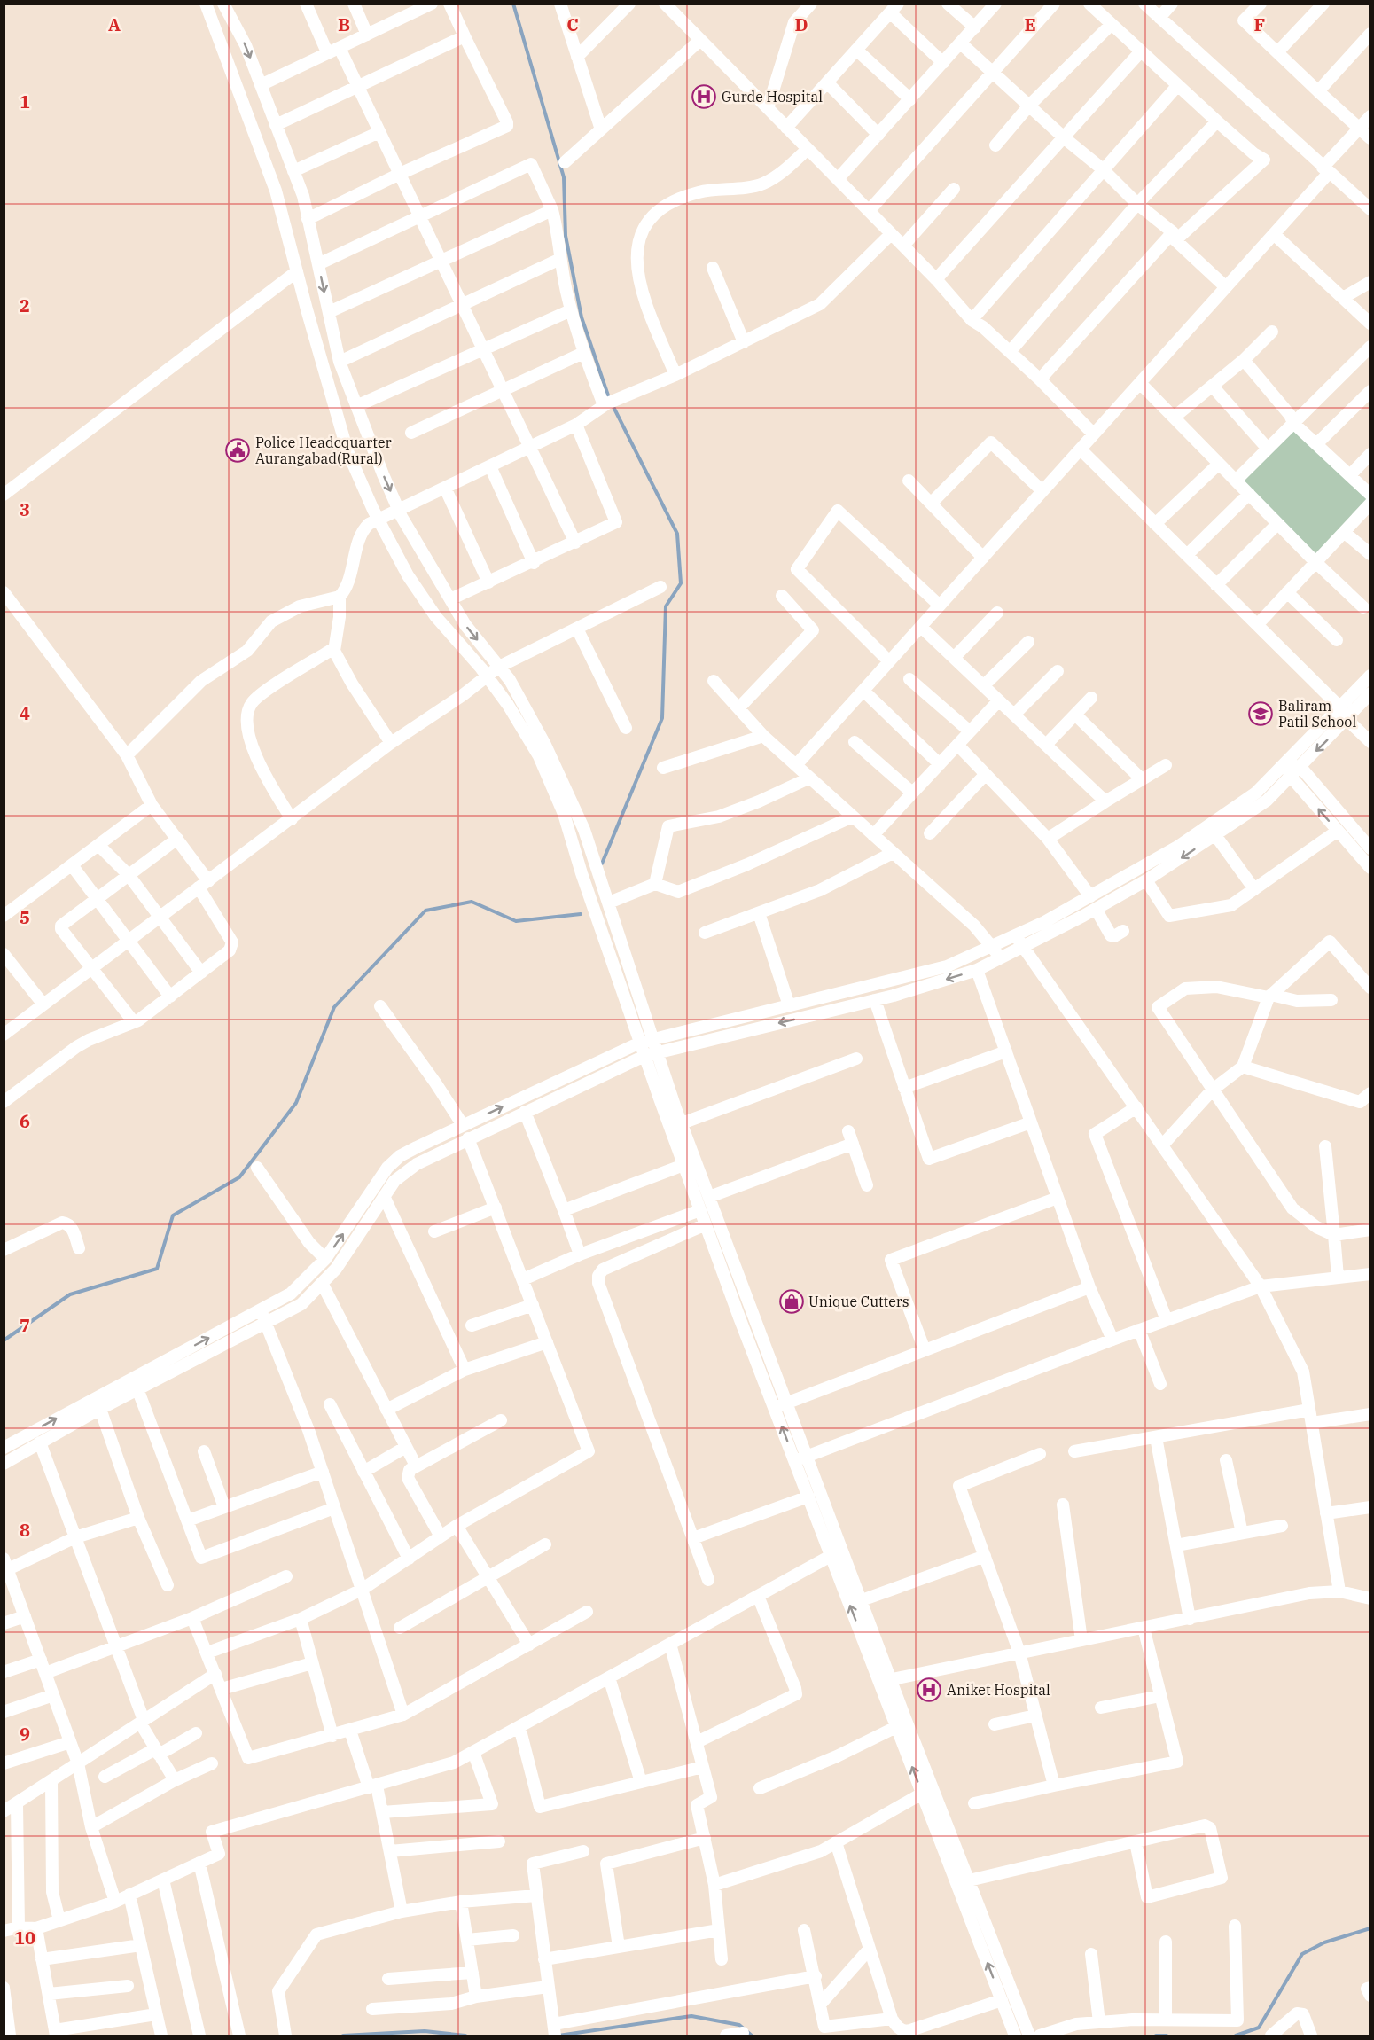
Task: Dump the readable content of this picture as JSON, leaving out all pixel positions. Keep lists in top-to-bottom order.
{
  "places": {
    "hospital": ["Gurde Hospital", "Aniket Hospital"],
    "public building": ["Police Headcquarter Aurangabad(Rural)"],
    "school or university": ["Baliram Patil School"],
    "shop": ["Unique Cutters"]
  },
  "grid": {
    "columns": [
      "A",
      "B",
      "C",
      "D",
      "E",
      "F"
    ],
    "rows": [
      "1",
      "2",
      "3",
      "4",
      "5",
      "6",
      "7",
      "8",
      "9",
      "10"
    ]
  }
}
